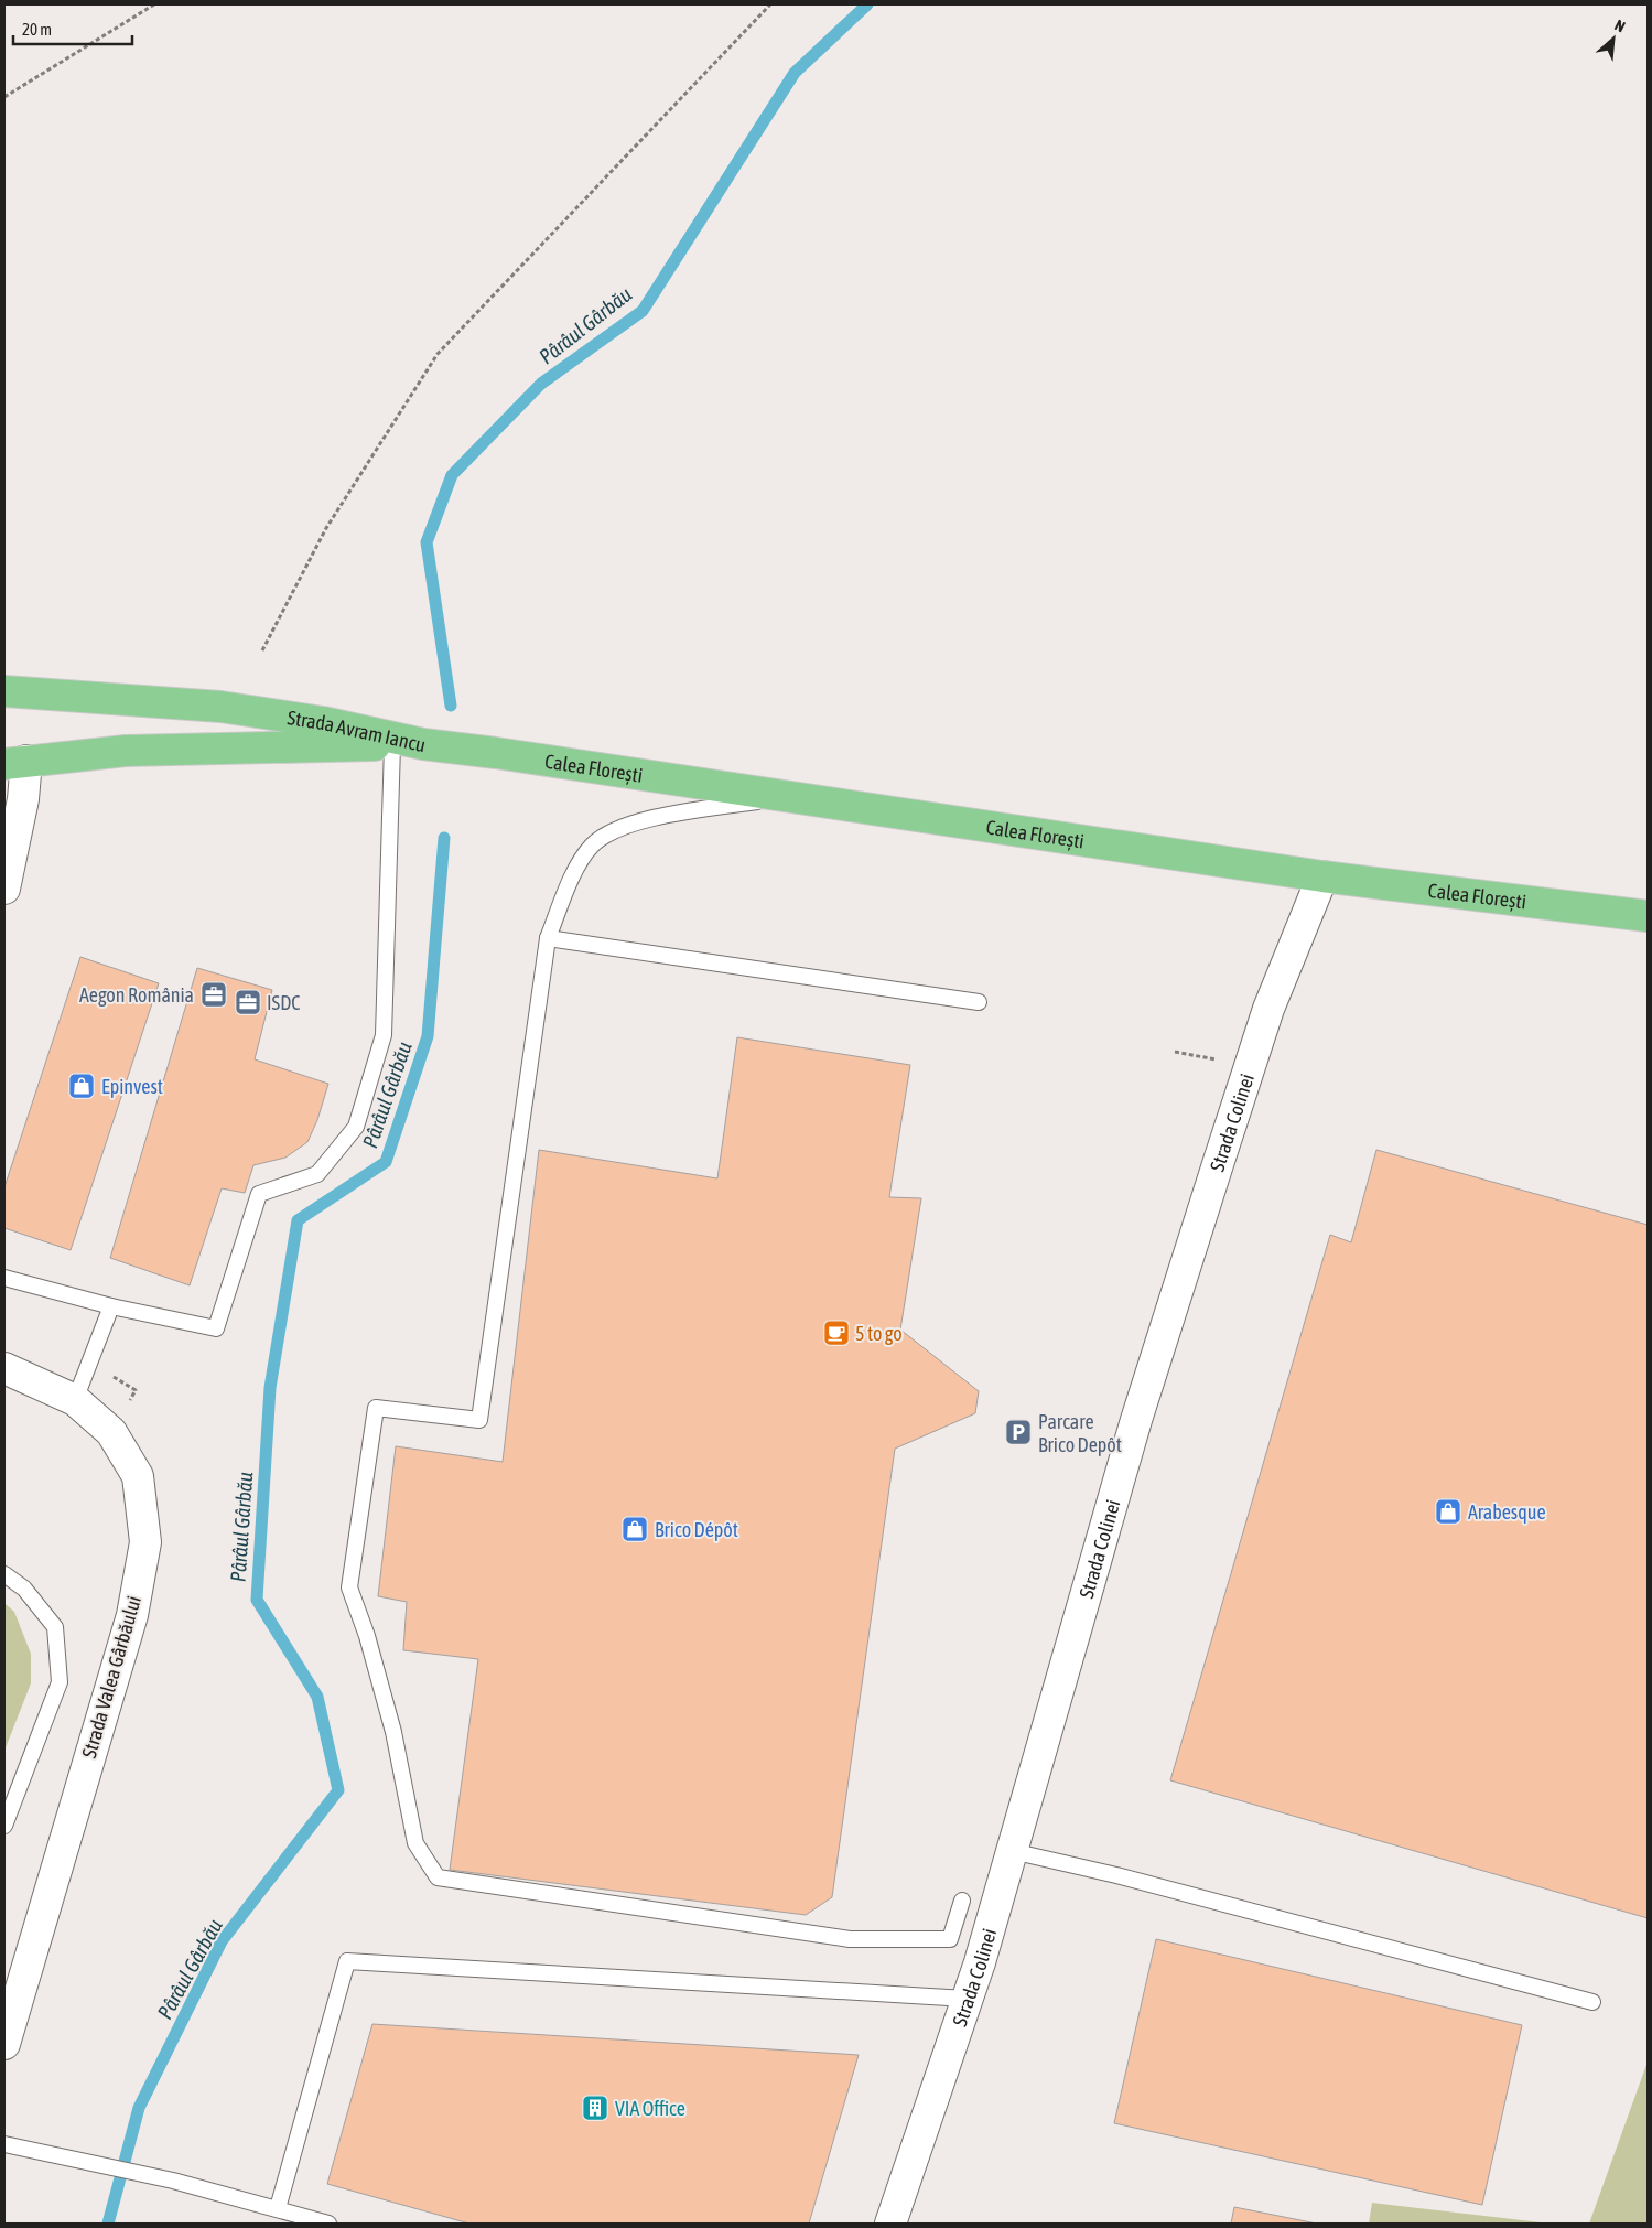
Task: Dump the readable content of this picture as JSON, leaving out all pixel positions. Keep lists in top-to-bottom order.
{
  "streets": {
    "main road": ["Strada Avram Iancu", "Calea Florești"],
    "street": ["Strada Colinei", "Strada Valea Gârbăului"]
  },
  "crossings": [
    ["Strada Avram Iancu", "Calea Florești"],
    ["Calea Florești", "Strada Colinei"]
  ],
  "water": ["Pârâul Gârbău"],
  "places": {
    "office": ["Aegon România", "ISDC"],
    "shop": ["Epinvest", "Arabesque", "Brico Dépôt"],
    "cafe": ["5 to go"],
    "parking": ["Parcare Brico Depôt"],
    "building": ["VIA Office"]
  },
  "scale_bar": "20 m",
  "north": "top right"
}
